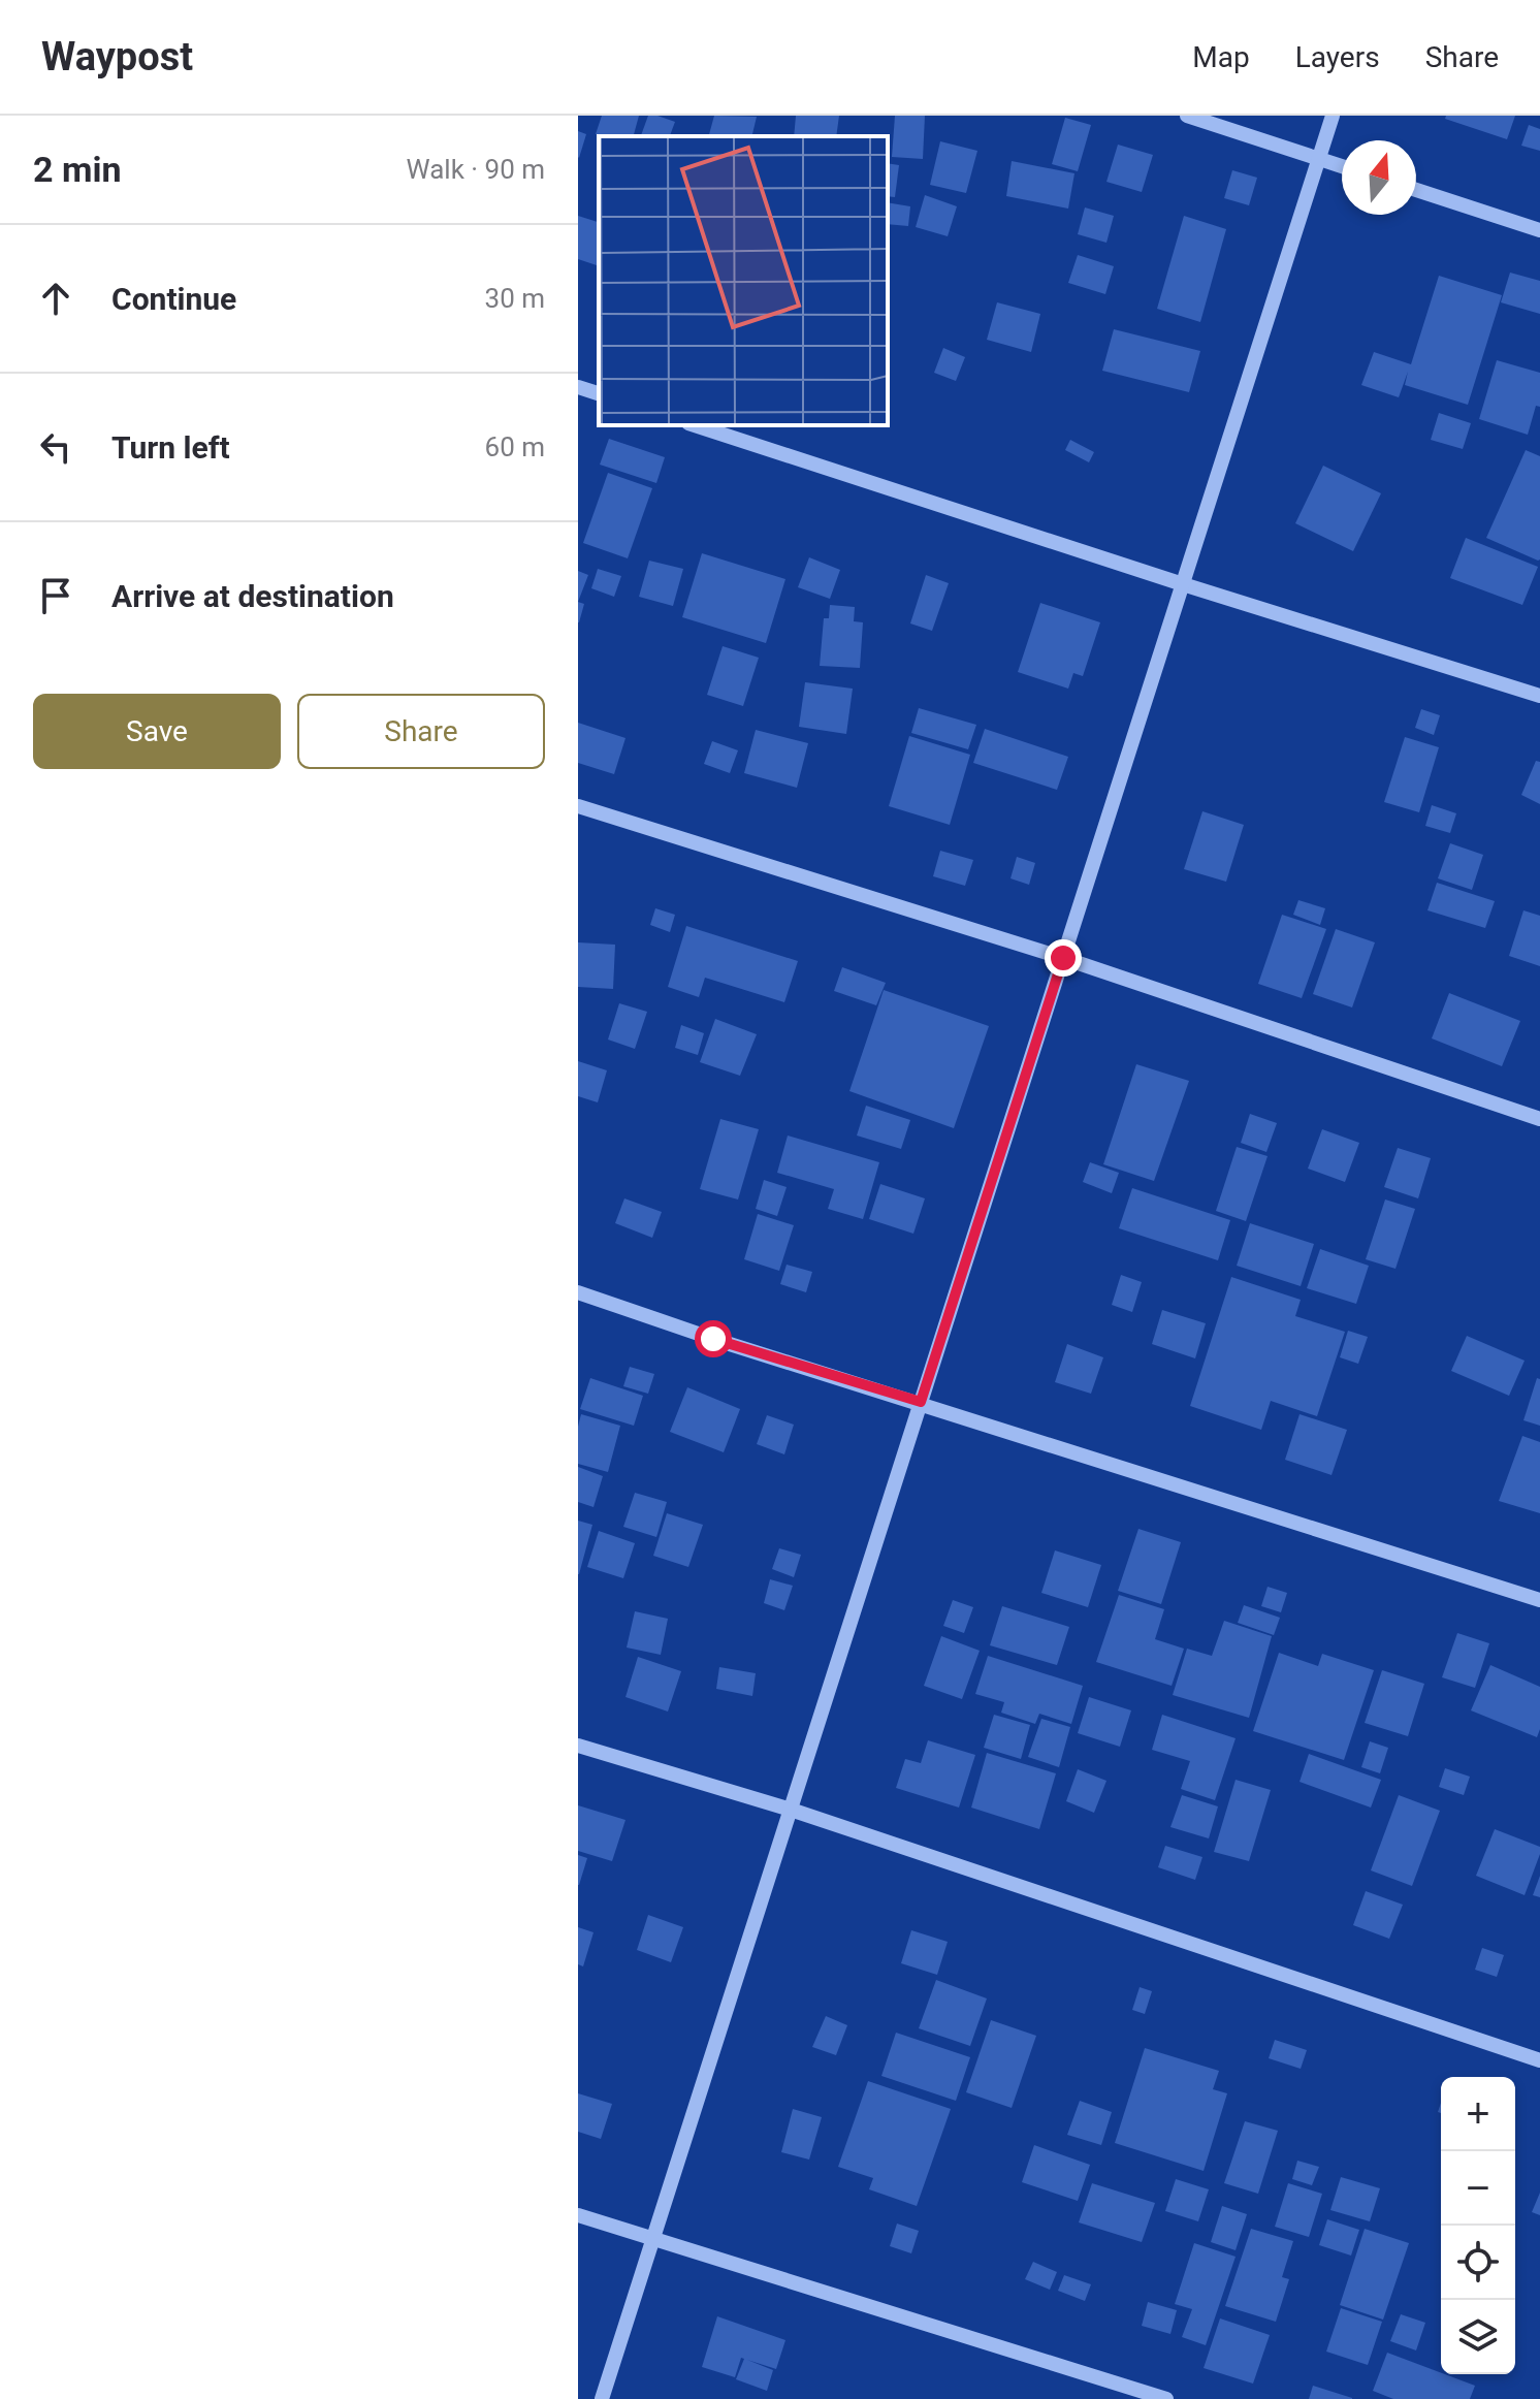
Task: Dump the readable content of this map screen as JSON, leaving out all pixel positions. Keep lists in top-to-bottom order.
{
  "north": "top",
  "page": {
    "header": "Waypost",
    "nav": ["Map", "Layers", "Share"],
    "heading": ["2 min", "Walk · 90 m"],
    "list": [
      ["Continue", "30 m"],
      ["Turn left", "60 m"],
      "Arrive at destination"
    ],
    "buttons": ["Save", "Share"],
    "map_buttons": ["+", "−"]
  }
}
